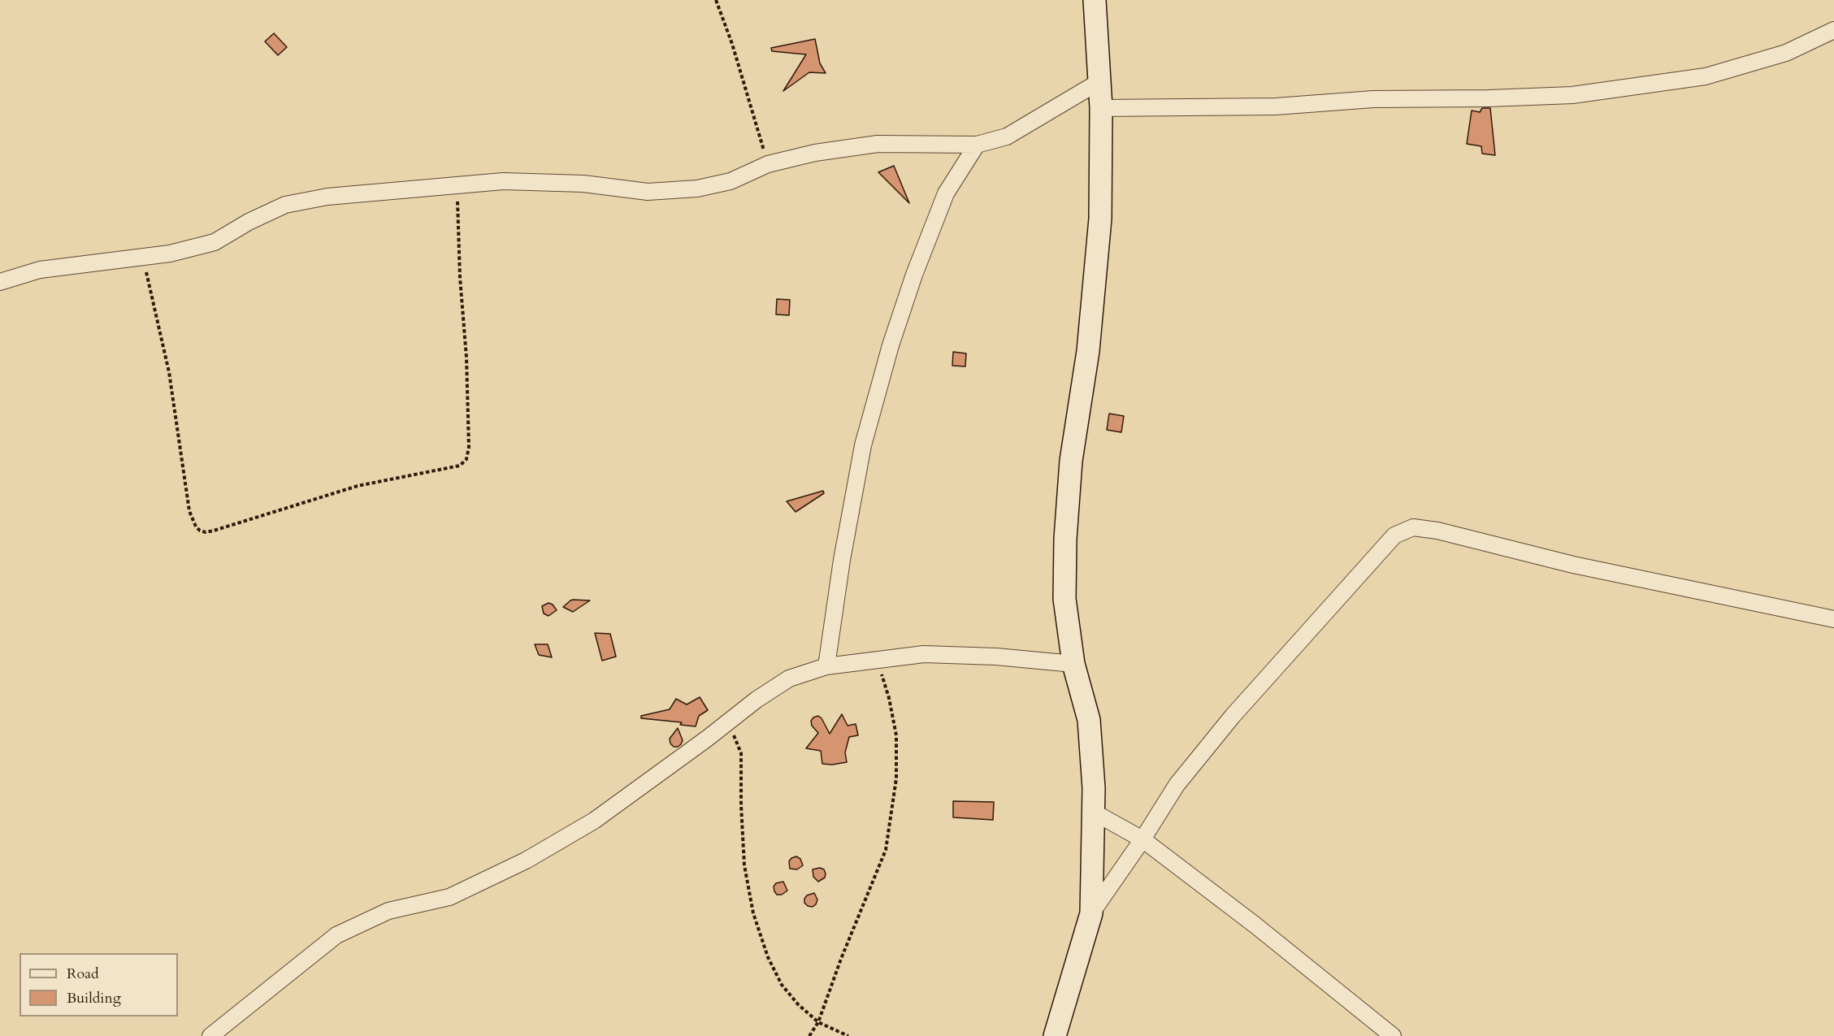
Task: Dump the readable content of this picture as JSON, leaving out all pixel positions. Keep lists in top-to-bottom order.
{
  "legend": ["Road", "Building"]
}
